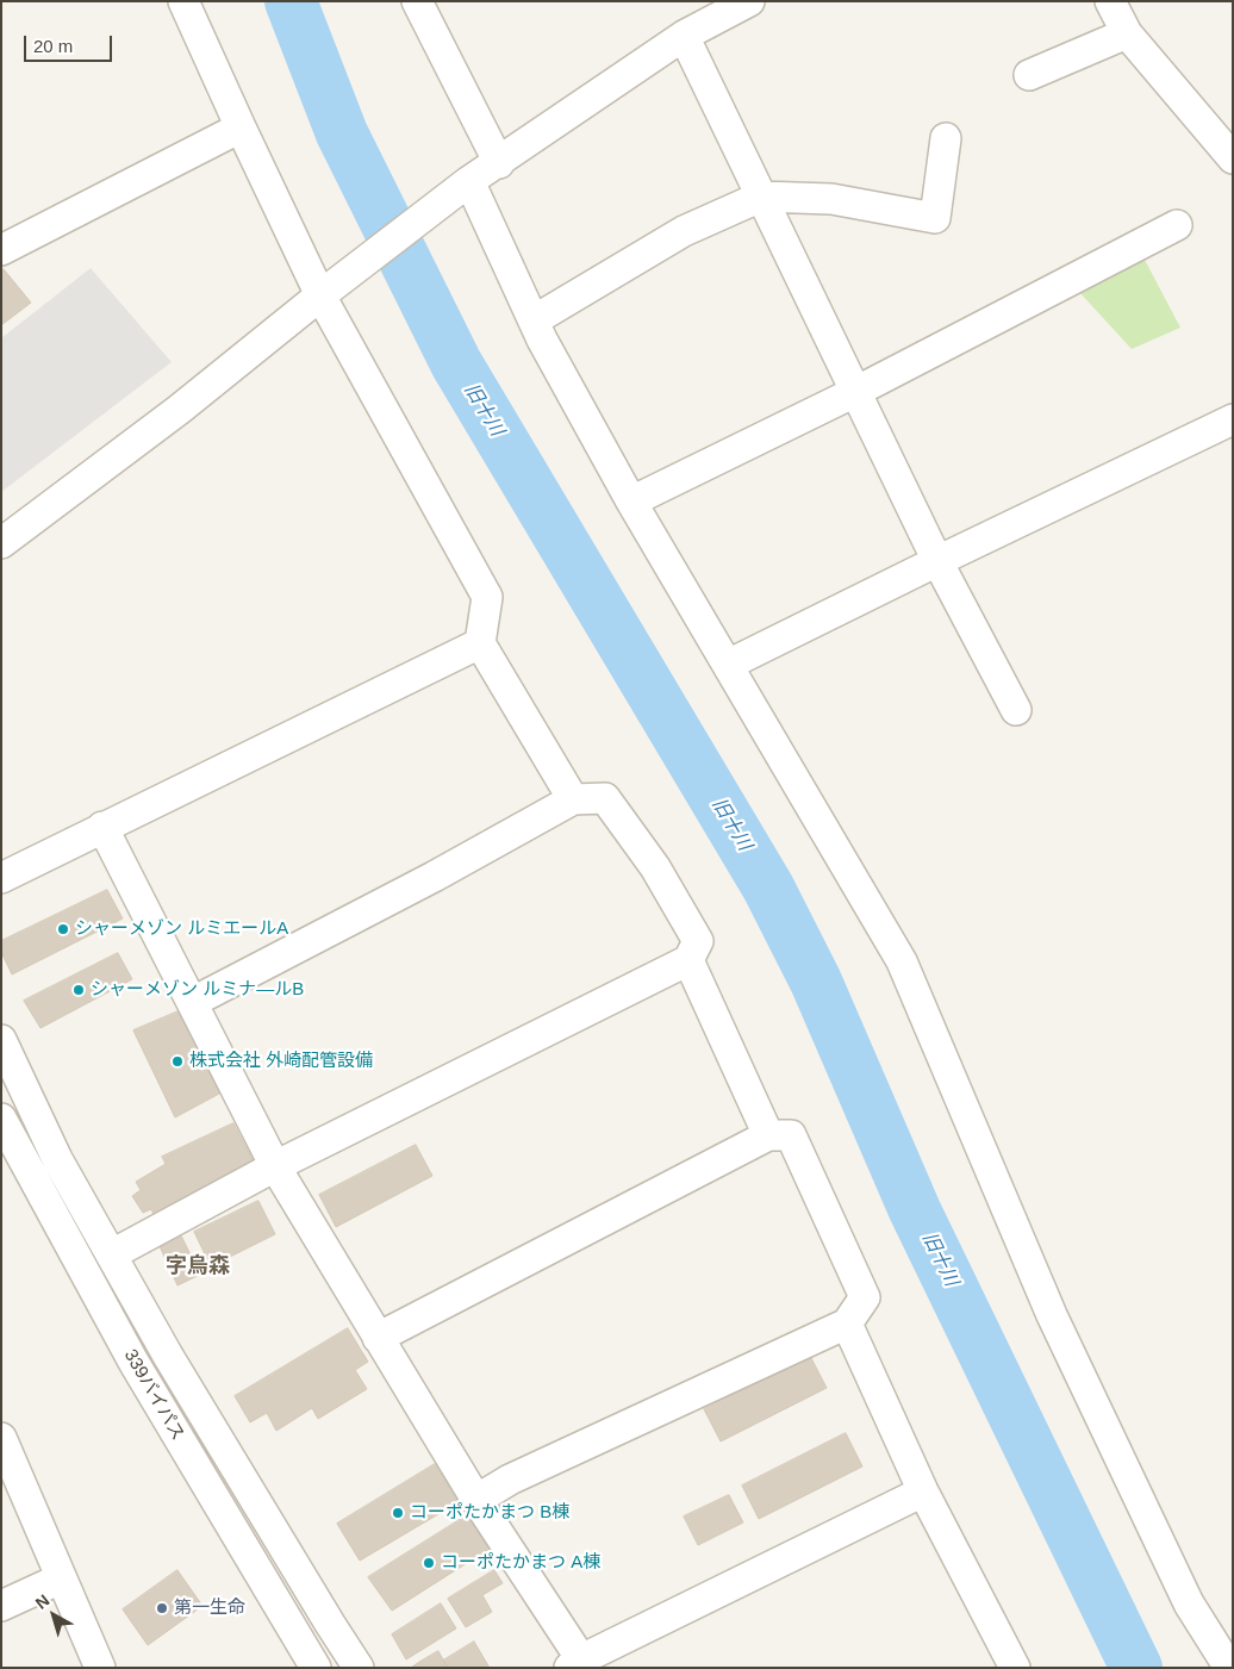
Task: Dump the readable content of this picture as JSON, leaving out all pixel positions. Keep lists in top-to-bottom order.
{
  "streets": {
    "street": ["339バイパス"]
  },
  "districts": ["字烏森"],
  "water": ["旧十川"],
  "places": [
    "シャーメゾン ルミエールA",
    "シャーメゾン ルミナ―ルB",
    "株式会社 外崎配管設備",
    "コーポたかまつ B棟",
    "コーポたかまつ A棟",
    "第一生命"
  ],
  "scale_bar": "20 m",
  "north": "top left"
}
